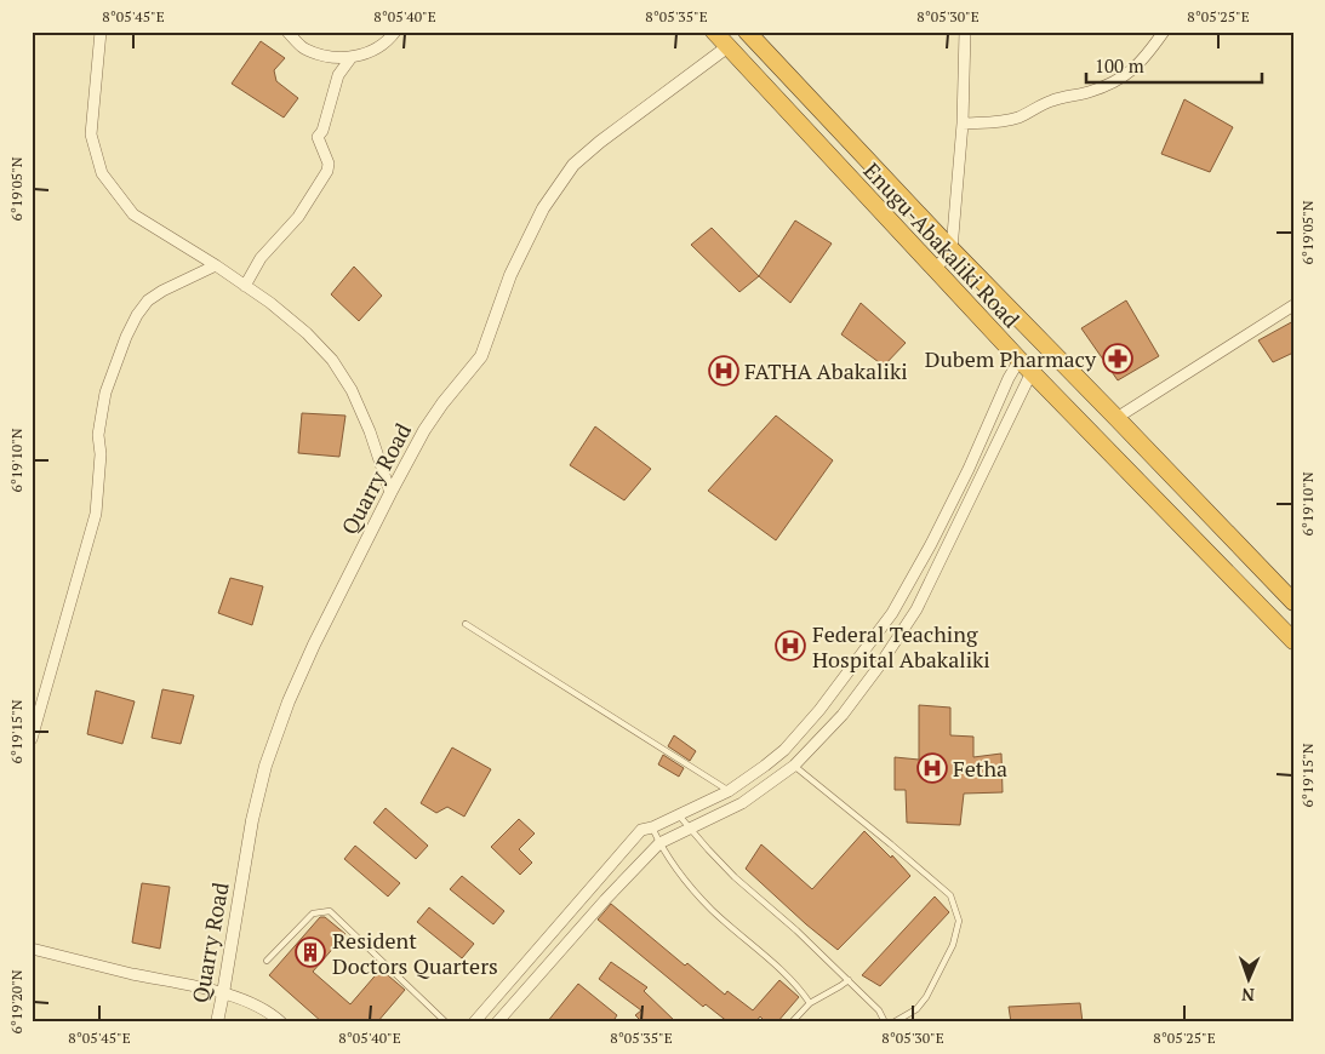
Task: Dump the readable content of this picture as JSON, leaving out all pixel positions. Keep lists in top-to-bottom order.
{
  "streets": {
    "highway": ["Enugu-Abakaliki Road"],
    "street": ["Quarry Road"]
  },
  "crossings": [
    ["Enugu-Abakaliki Road", "Quarry Road"]
  ],
  "places": {
    "pharmacy": ["Dubem Pharmacy"],
    "hospital": ["FATHA Abakaliki", "Federal Teaching Hospital Abakaliki", "Fetha"],
    "building": ["Resident Doctors Quarters"]
  },
  "scale_bar": "100 m",
  "north": "bottom",
  "coordinates": [
    "8°05'45\"E",
    "8°05'40\"E",
    "8°05'35\"E",
    "8°05'30\"E",
    "8°05'25\"E",
    "6°19'05\"N",
    "6°19'10\"N",
    "6°19'15\"N",
    "6°19'20\"N"
  ]
}
